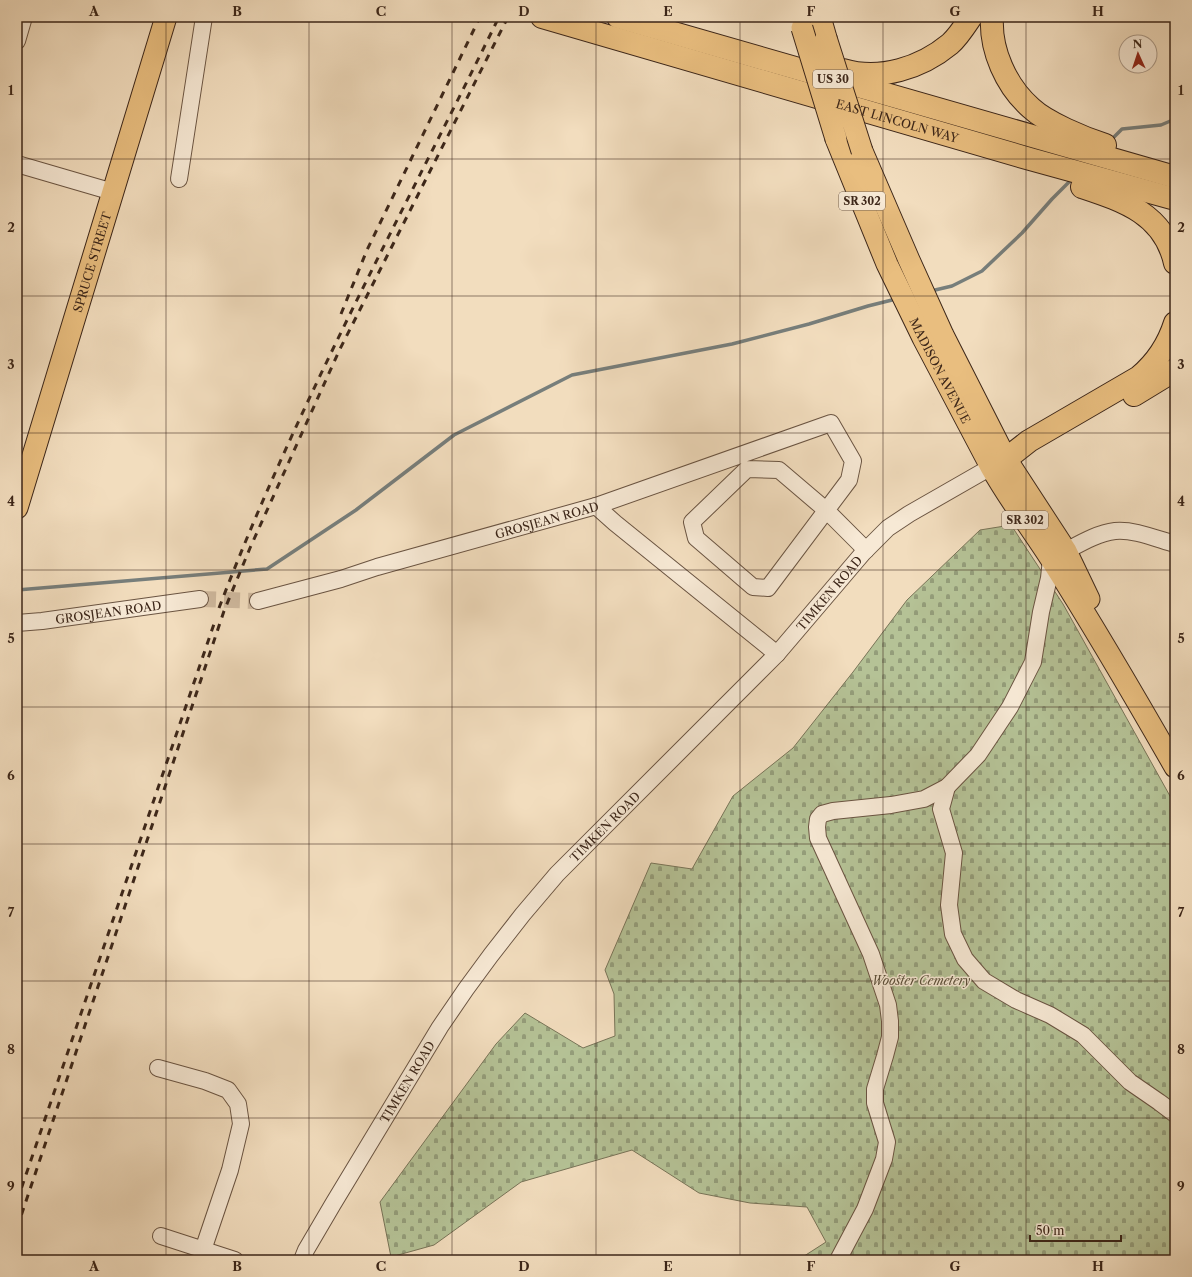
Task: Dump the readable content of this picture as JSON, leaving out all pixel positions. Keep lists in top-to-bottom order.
{
  "streets": {
    "highway": ["US 30", "EAST LINCOLN WAY"],
    "main road": ["SR 302", "SPRUCE STREET", "MADISON AVENUE"],
    "street": ["GROSJEAN ROAD", "TIMKEN ROAD"]
  },
  "crossings": [
    ["MADISON AVENUE", "TIMKEN ROAD"]
  ],
  "parks": ["Wooster Cemetery"],
  "scale_bar": "50 m",
  "north": "top",
  "grid": {
    "columns": [
      "A",
      "B",
      "C",
      "D",
      "E",
      "F",
      "G",
      "H"
    ],
    "rows": [
      "1",
      "2",
      "3",
      "4",
      "5",
      "6",
      "7",
      "8",
      "9"
    ]
  }
}
